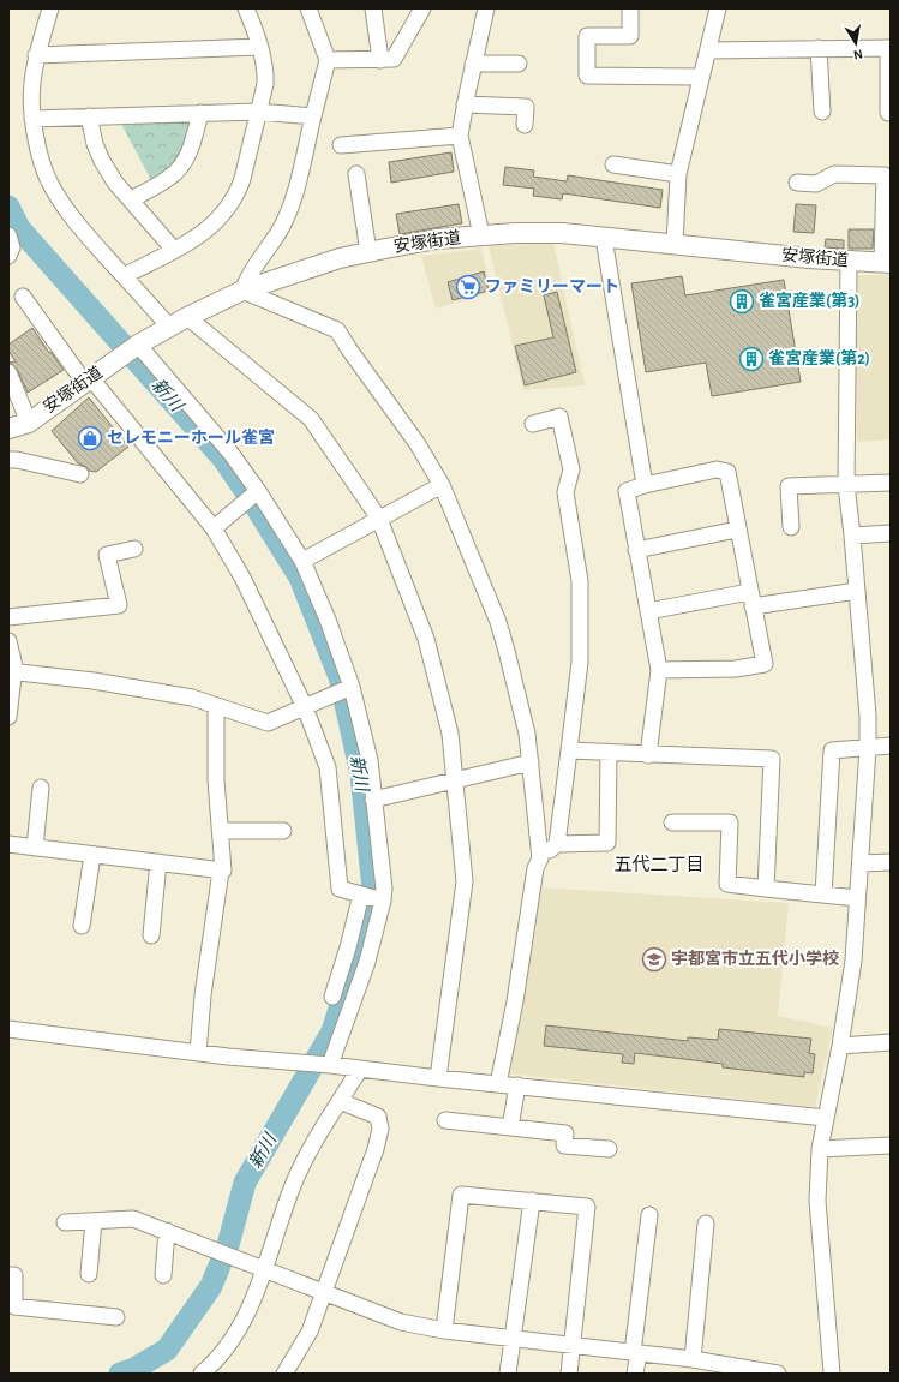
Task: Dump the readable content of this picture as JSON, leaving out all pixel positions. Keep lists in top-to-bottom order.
{
  "streets": {
    "main road": ["安塚街道"]
  },
  "districts": ["五代二丁目"],
  "water": ["新川"],
  "places": {
    "supermarket": ["ファミリーマート"],
    "building": ["雀宮産業(第3)", "雀宮産業(第2)"],
    "shop": ["セレモニーホール雀宮"],
    "school or university": ["宇都宮市立五代小学校"]
  },
  "north": "bottom"
}
